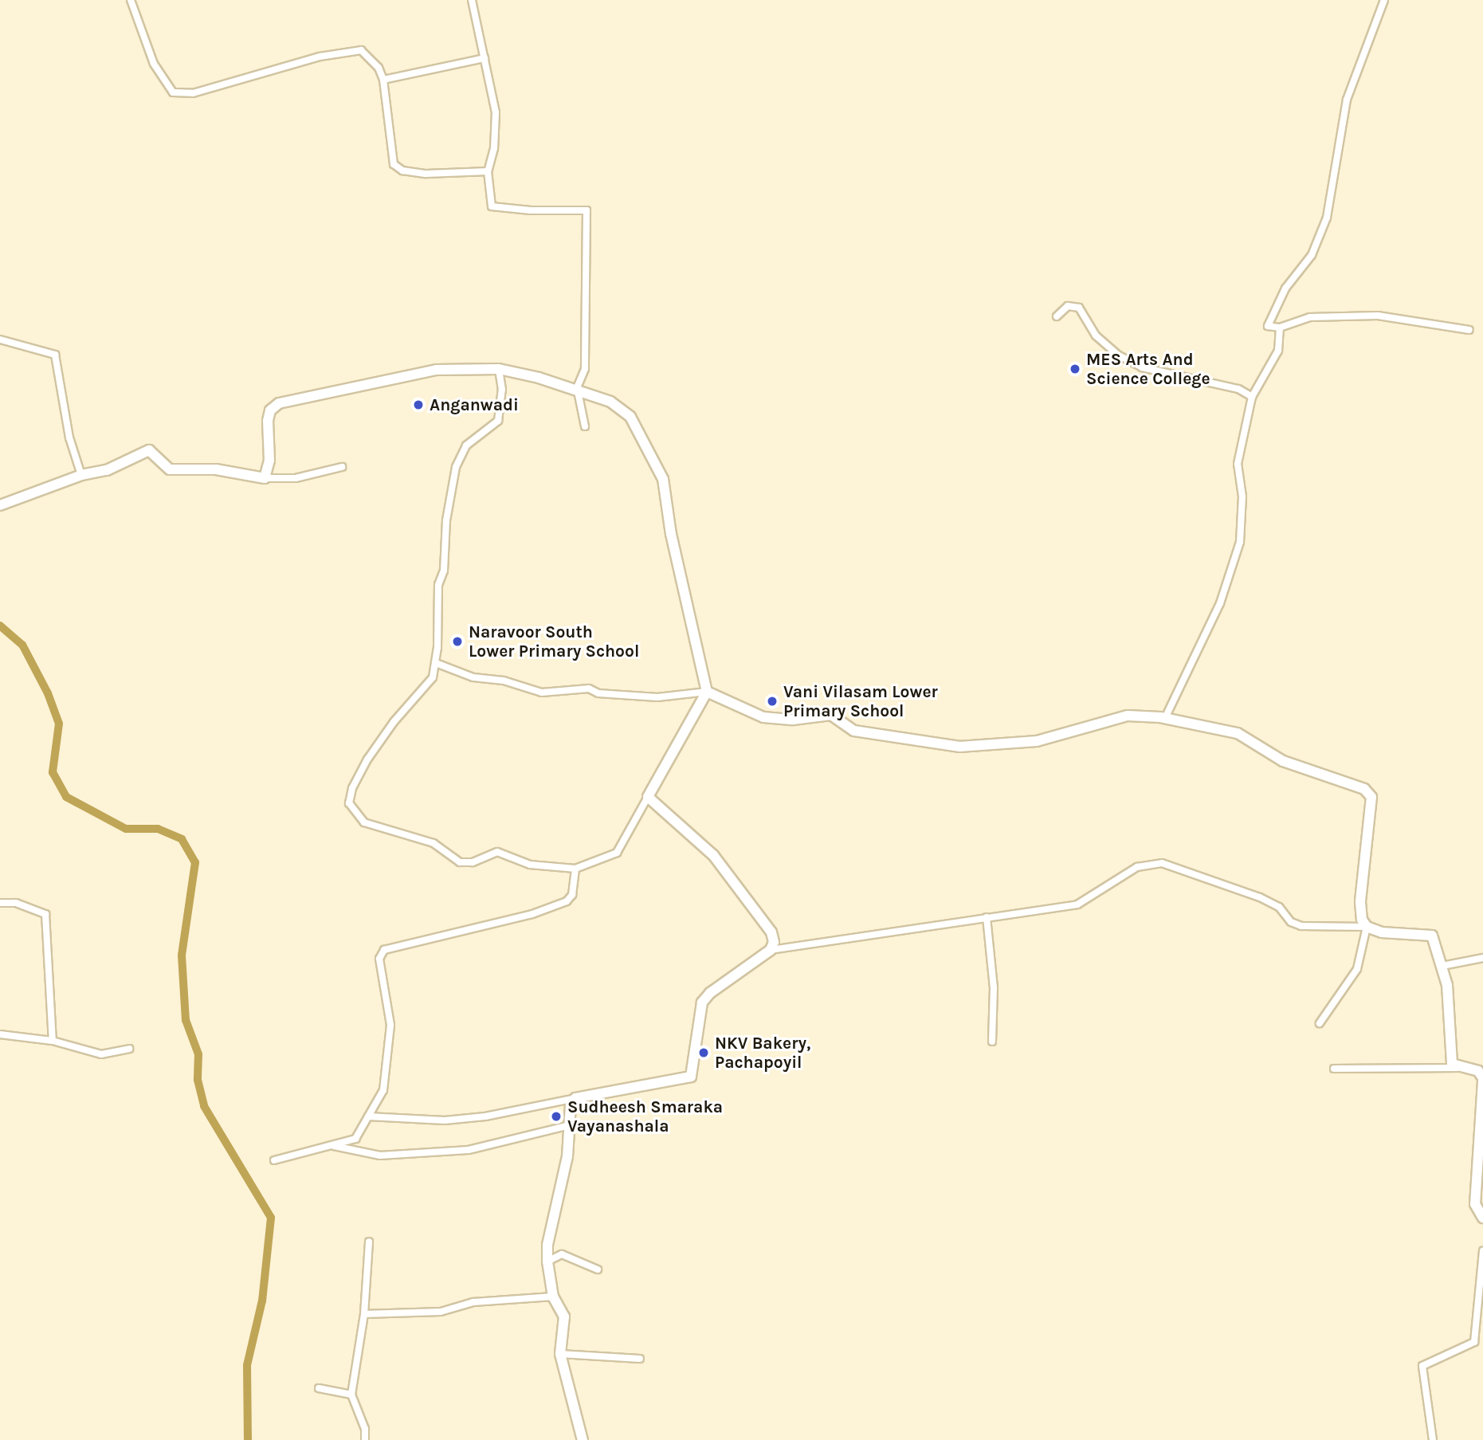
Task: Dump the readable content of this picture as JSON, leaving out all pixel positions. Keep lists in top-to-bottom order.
{
  "places": [
    "MES Arts And Science College",
    "Anganwadi",
    "Naravoor South Lower Primary School",
    "Vani Vilasam Lower Primary School",
    "NKV Bakery, Pachapoyil",
    "Sudheesh Smaraka Vayanashala"
  ]
}
